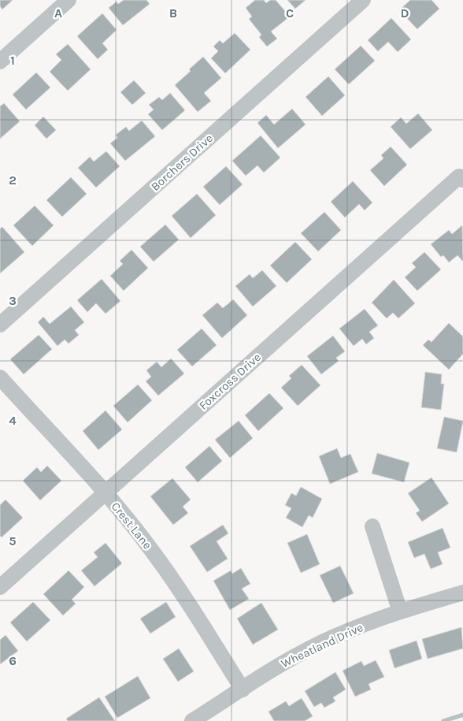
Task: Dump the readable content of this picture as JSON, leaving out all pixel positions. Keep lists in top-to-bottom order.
{
  "streets": {
    "street": [
      "Borchers Drive",
      "Foxcross Drive",
      "Crest Lane",
      "Wheatland Drive"
    ]
  },
  "crossings": [
    ["Foxcross Drive", "Crest Lane"],
    ["Crest Lane", "Wheatland Drive"]
  ],
  "grid": {
    "columns": [
      "A",
      "B",
      "C",
      "D"
    ],
    "rows": [
      "1",
      "2",
      "3",
      "4",
      "5",
      "6"
    ]
  }
}
